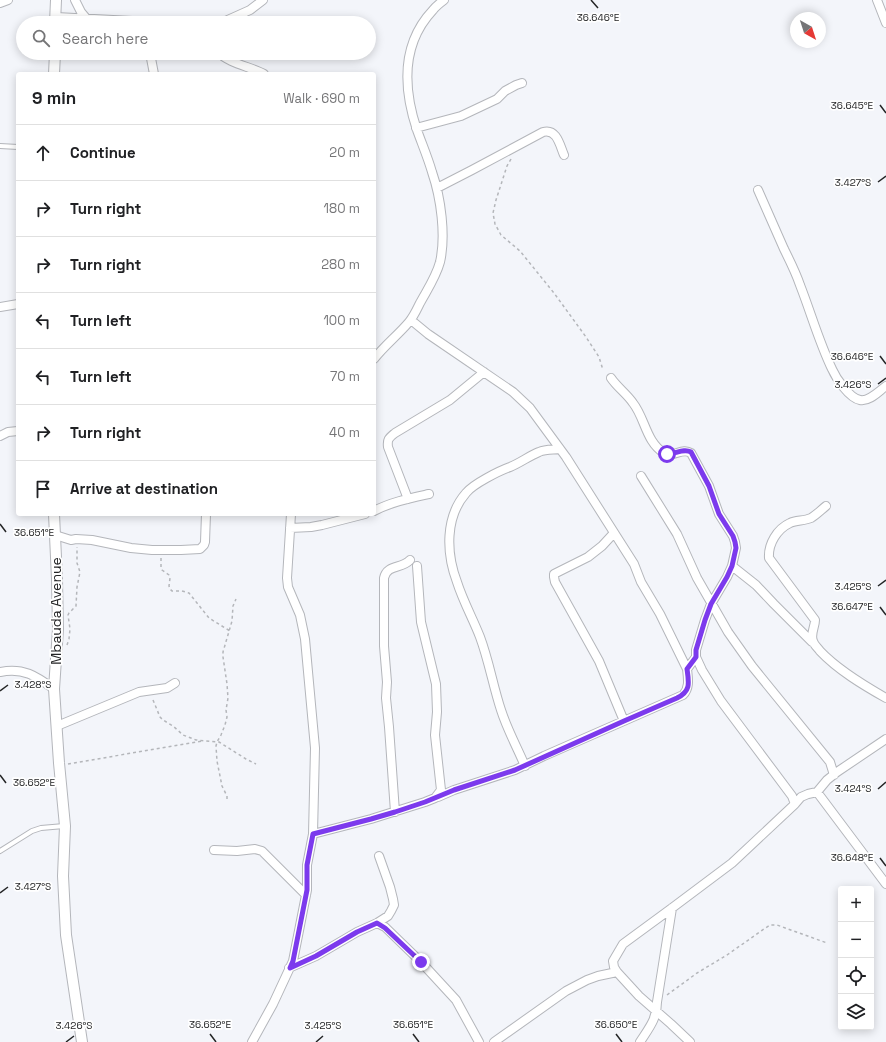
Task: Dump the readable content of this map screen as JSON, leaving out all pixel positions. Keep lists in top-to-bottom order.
{
  "streets": {
    "street": ["Mbauda Avenue"]
  },
  "north": "bottom right",
  "page": {
    "search": "Search here",
    "heading": ["9 min", "Walk · 690 m"],
    "list": [
      ["Continue", "20 m"],
      ["Turn right", "180 m"],
      ["Turn right", "280 m"],
      ["Turn left", "100 m"],
      ["Turn left", "70 m"],
      ["Turn right", "40 m"],
      "Arrive at destination"
    ],
    "map_buttons": ["+", "−"]
  },
  "coordinates": [
    "36.646°E",
    "36.645°E",
    "3.427°S",
    "3.426°S",
    "36.651°E",
    "3.425°S",
    "36.647°E",
    "3.428°S",
    "36.652°E",
    "3.424°S",
    "36.648°E",
    "36.650°E"
  ]
}
